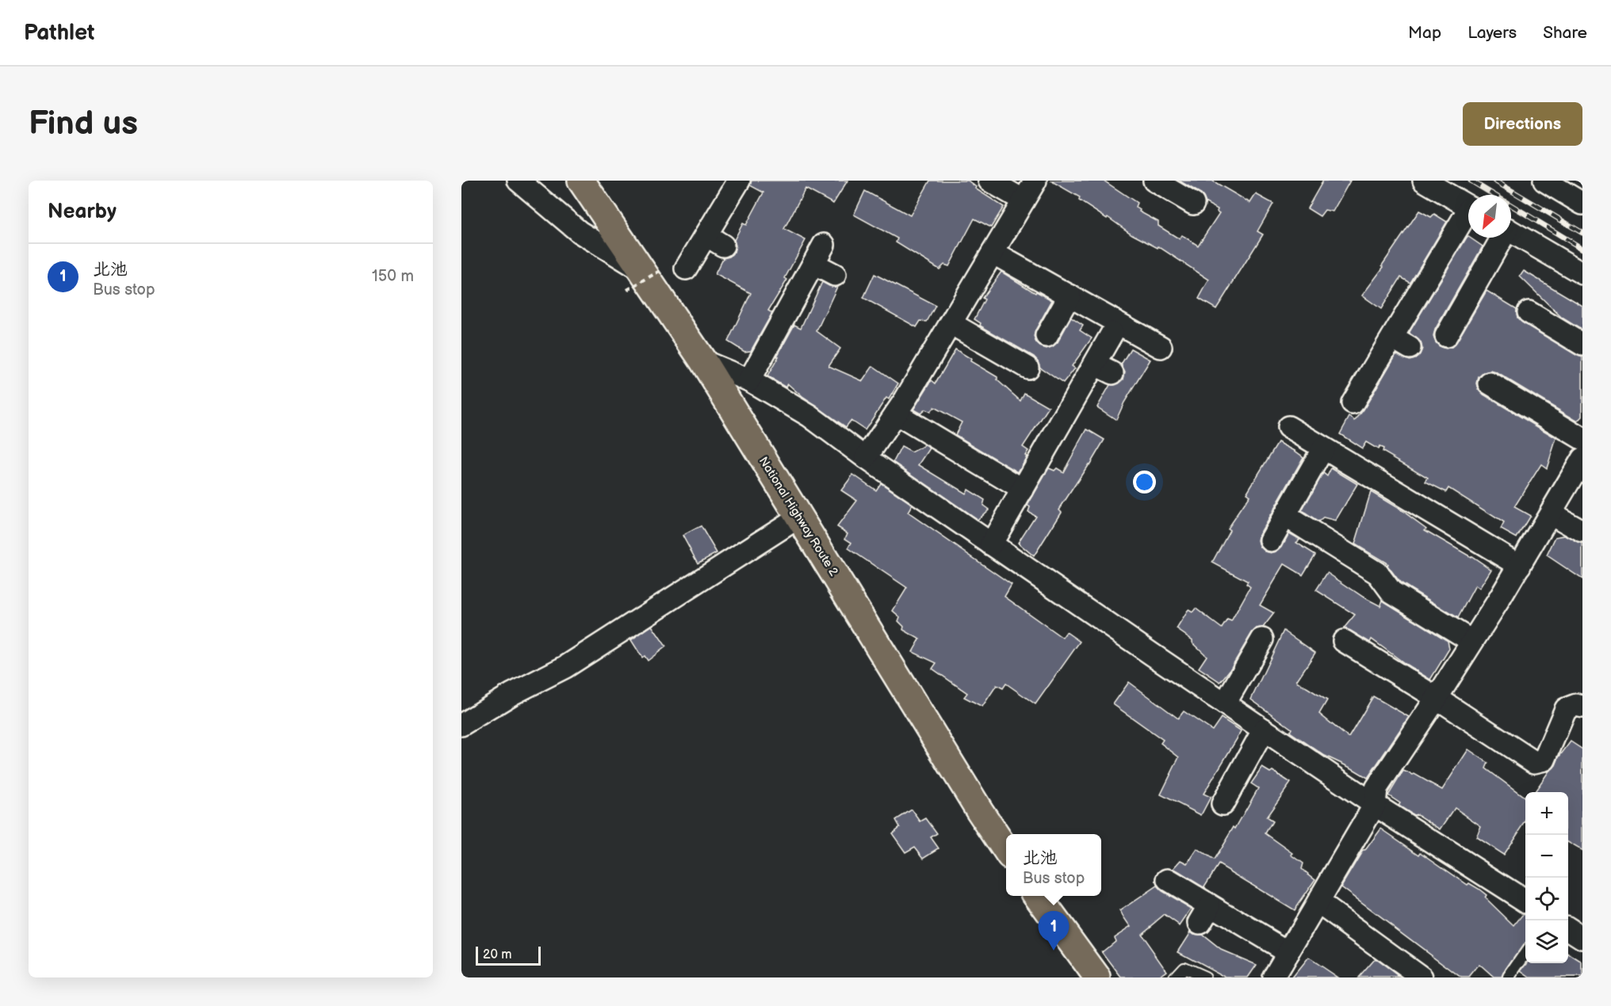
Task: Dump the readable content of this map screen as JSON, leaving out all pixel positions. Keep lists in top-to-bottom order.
{
  "streets": {
    "highway": ["National Highway Route 2"]
  },
  "scale_bar": "20 m",
  "north": "bottom left",
  "page": {
    "header": "Pathlet",
    "nav": ["Map", "Layers", "Share"],
    "buttons": "Directions",
    "title": "Find us",
    "heading": "Nearby",
    "list": [
      {
        "mark": "1",
        "name": "北池",
        "note": "Bus stop",
        "value": "150 m"
      }
    ],
    "map_buttons": ["+", "−"],
    "popup": ["北池", "Bus stop"],
    "pins": "1",
    "scale": "20 m"
  }
}
